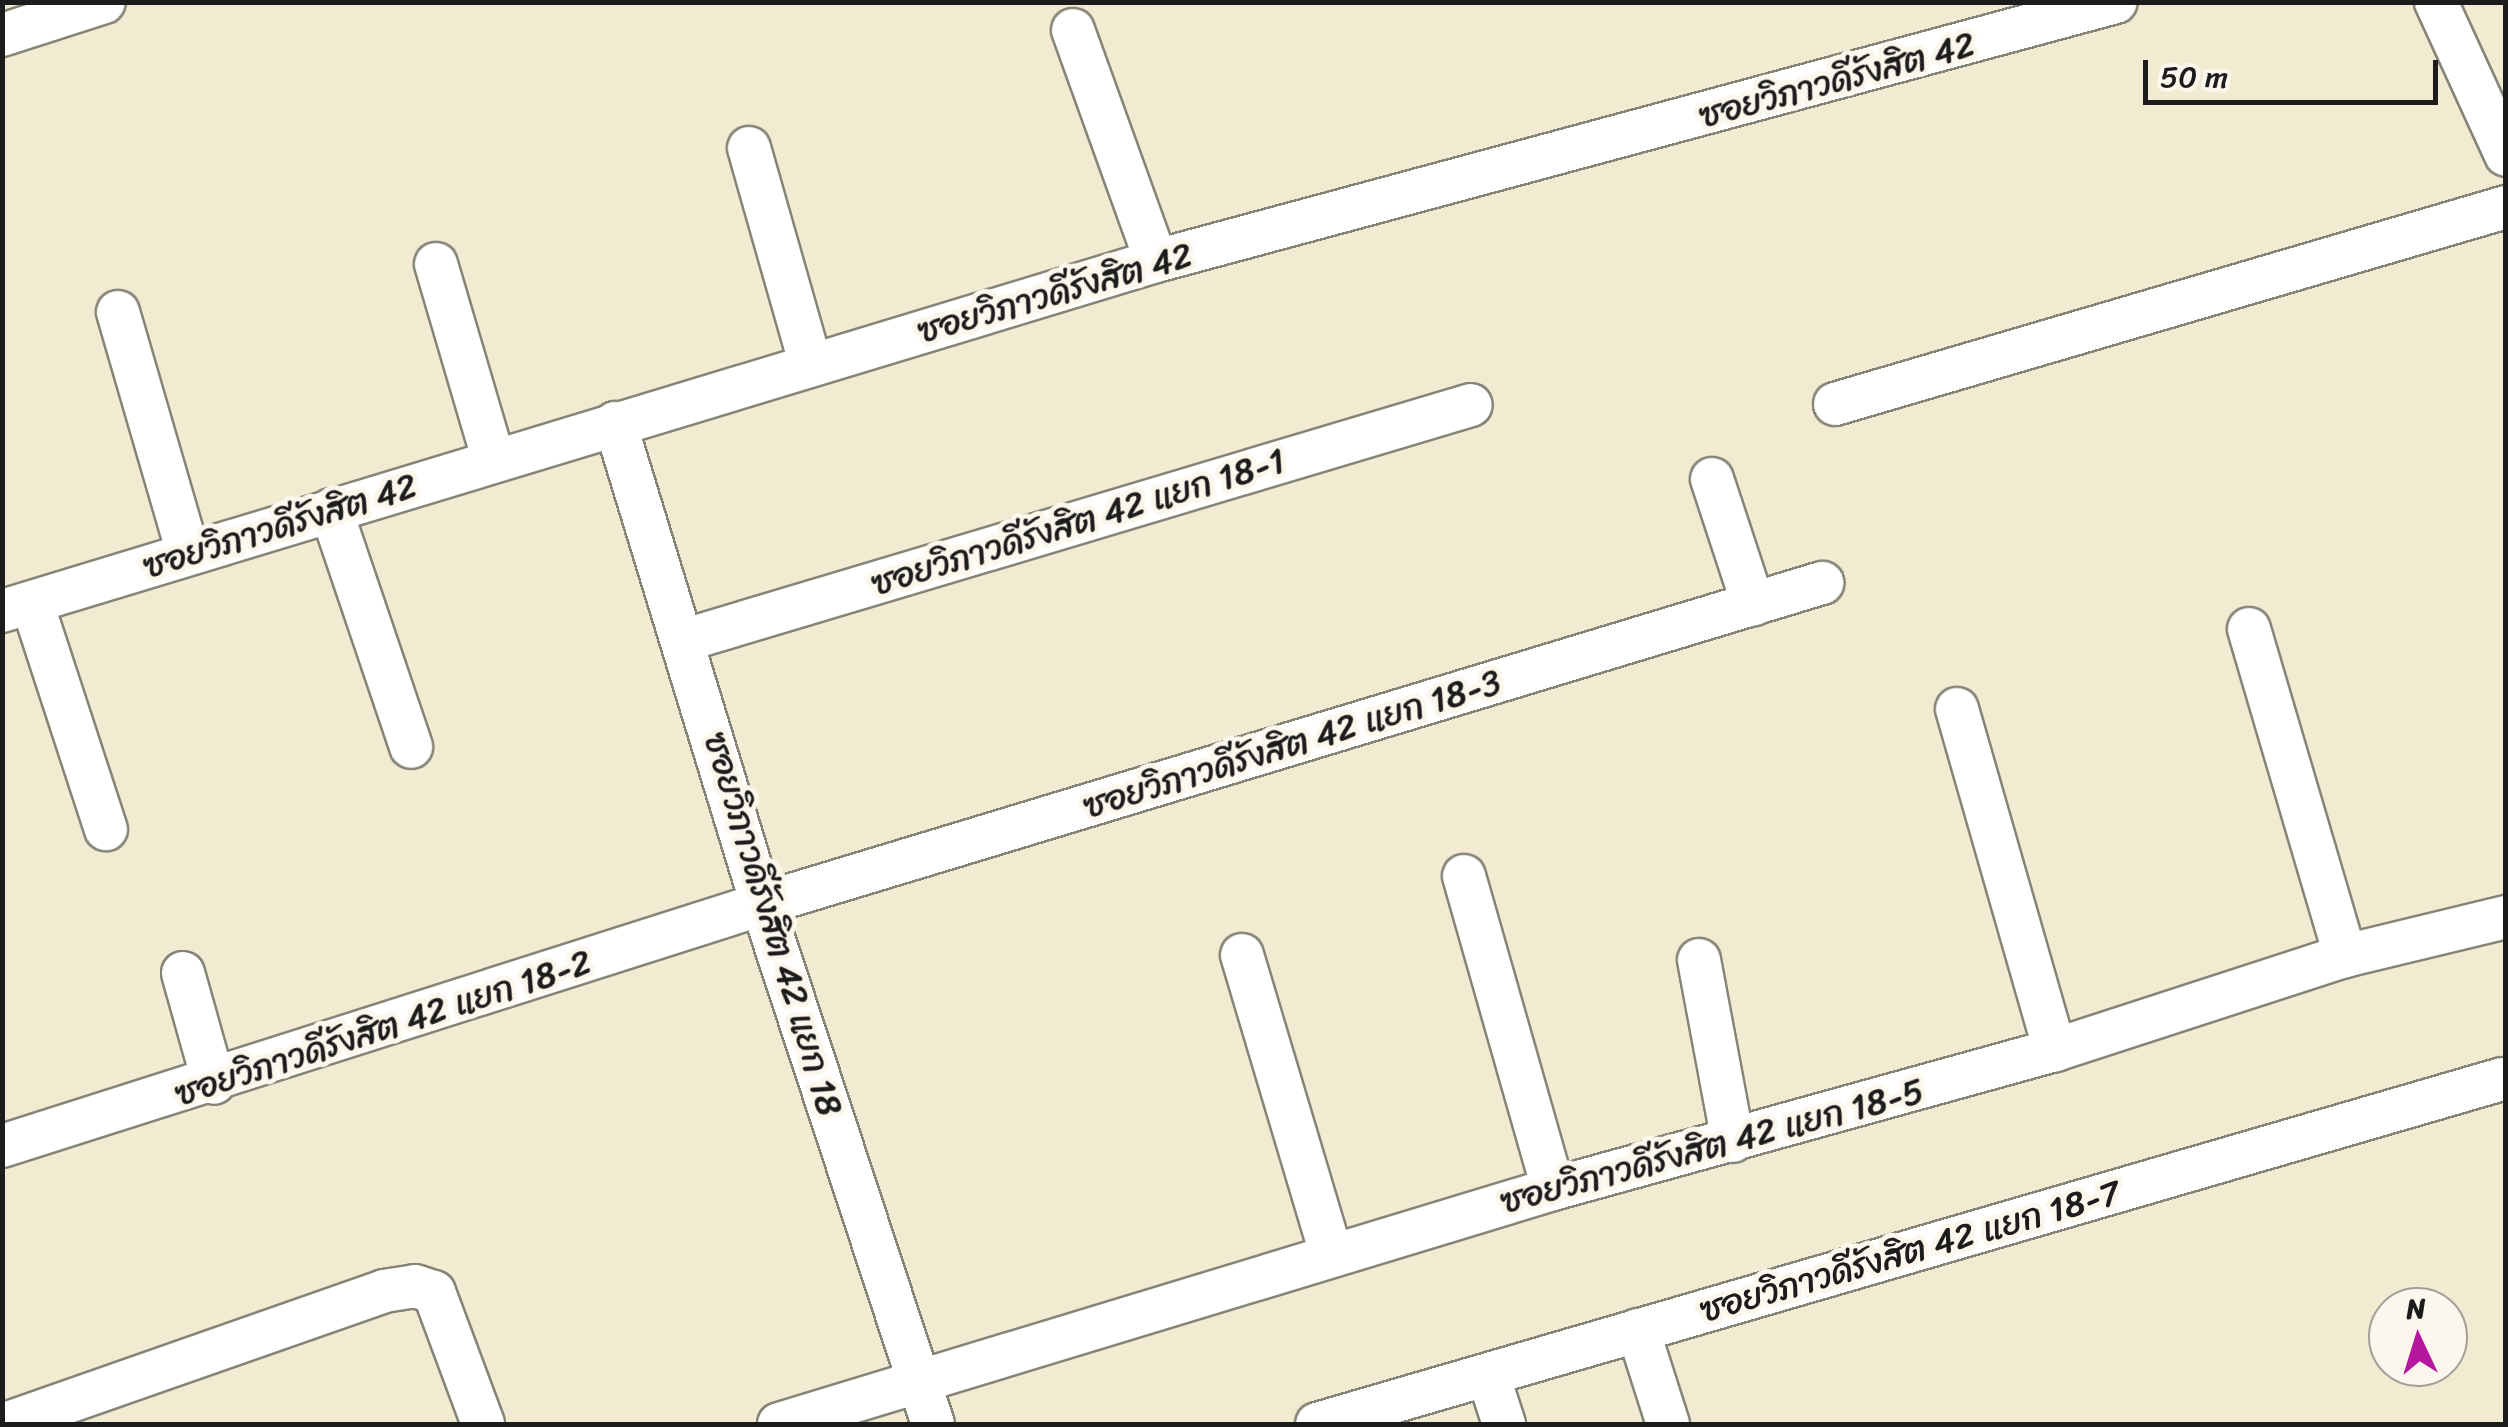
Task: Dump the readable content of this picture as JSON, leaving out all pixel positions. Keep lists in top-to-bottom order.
{
  "streets": {
    "street": [
      "ซอยวิภาวดีรังสิต 42",
      "ซอยวิภาวดีรังสิต 42 แยก 18-1",
      "ซอยวิภาวดีรังสิต 42 แยก 18-3",
      "ซอยวิภาวดีรังสิต 42 แยก 18",
      "ซอยวิภาวดีรังสิต 42 แยก 18-2",
      "ซอยวิภาวดีรังสิต 42 แยก 18-5",
      "ซอยวิภาวดีรังสิต 42 แยก 18-7"
    ]
  },
  "crossings": [
    ["ซอยวิภาวดีรังสิต 42", "ซอยวิภาวดีรังสิต 42 แยก 18"],
    ["ซอยวิภาวดีรังสิต 42 แยก 18-1", "ซอยวิภาวดีรังสิต 42 แยก 18"],
    ["ซอยวิภาวดีรังสิต 42 แยก 18-3", "ซอยวิภาวดีรังสิต 42 แยก 18"],
    ["ซอยวิภาวดีรังสิต 42 แยก 18-3", "ซอยวิภาวดีรังสิต 42 แยก 18-2"],
    ["ซอยวิภาวดีรังสิต 42 แยก 18", "ซอยวิภาวดีรังสิต 42 แยก 18-2"],
    ["ซอยวิภาวดีรังสิต 42 แยก 18", "ซอยวิภาวดีรังสิต 42 แยก 18-5"]
  ],
  "scale_bar": "50 m",
  "north": "top"
}
